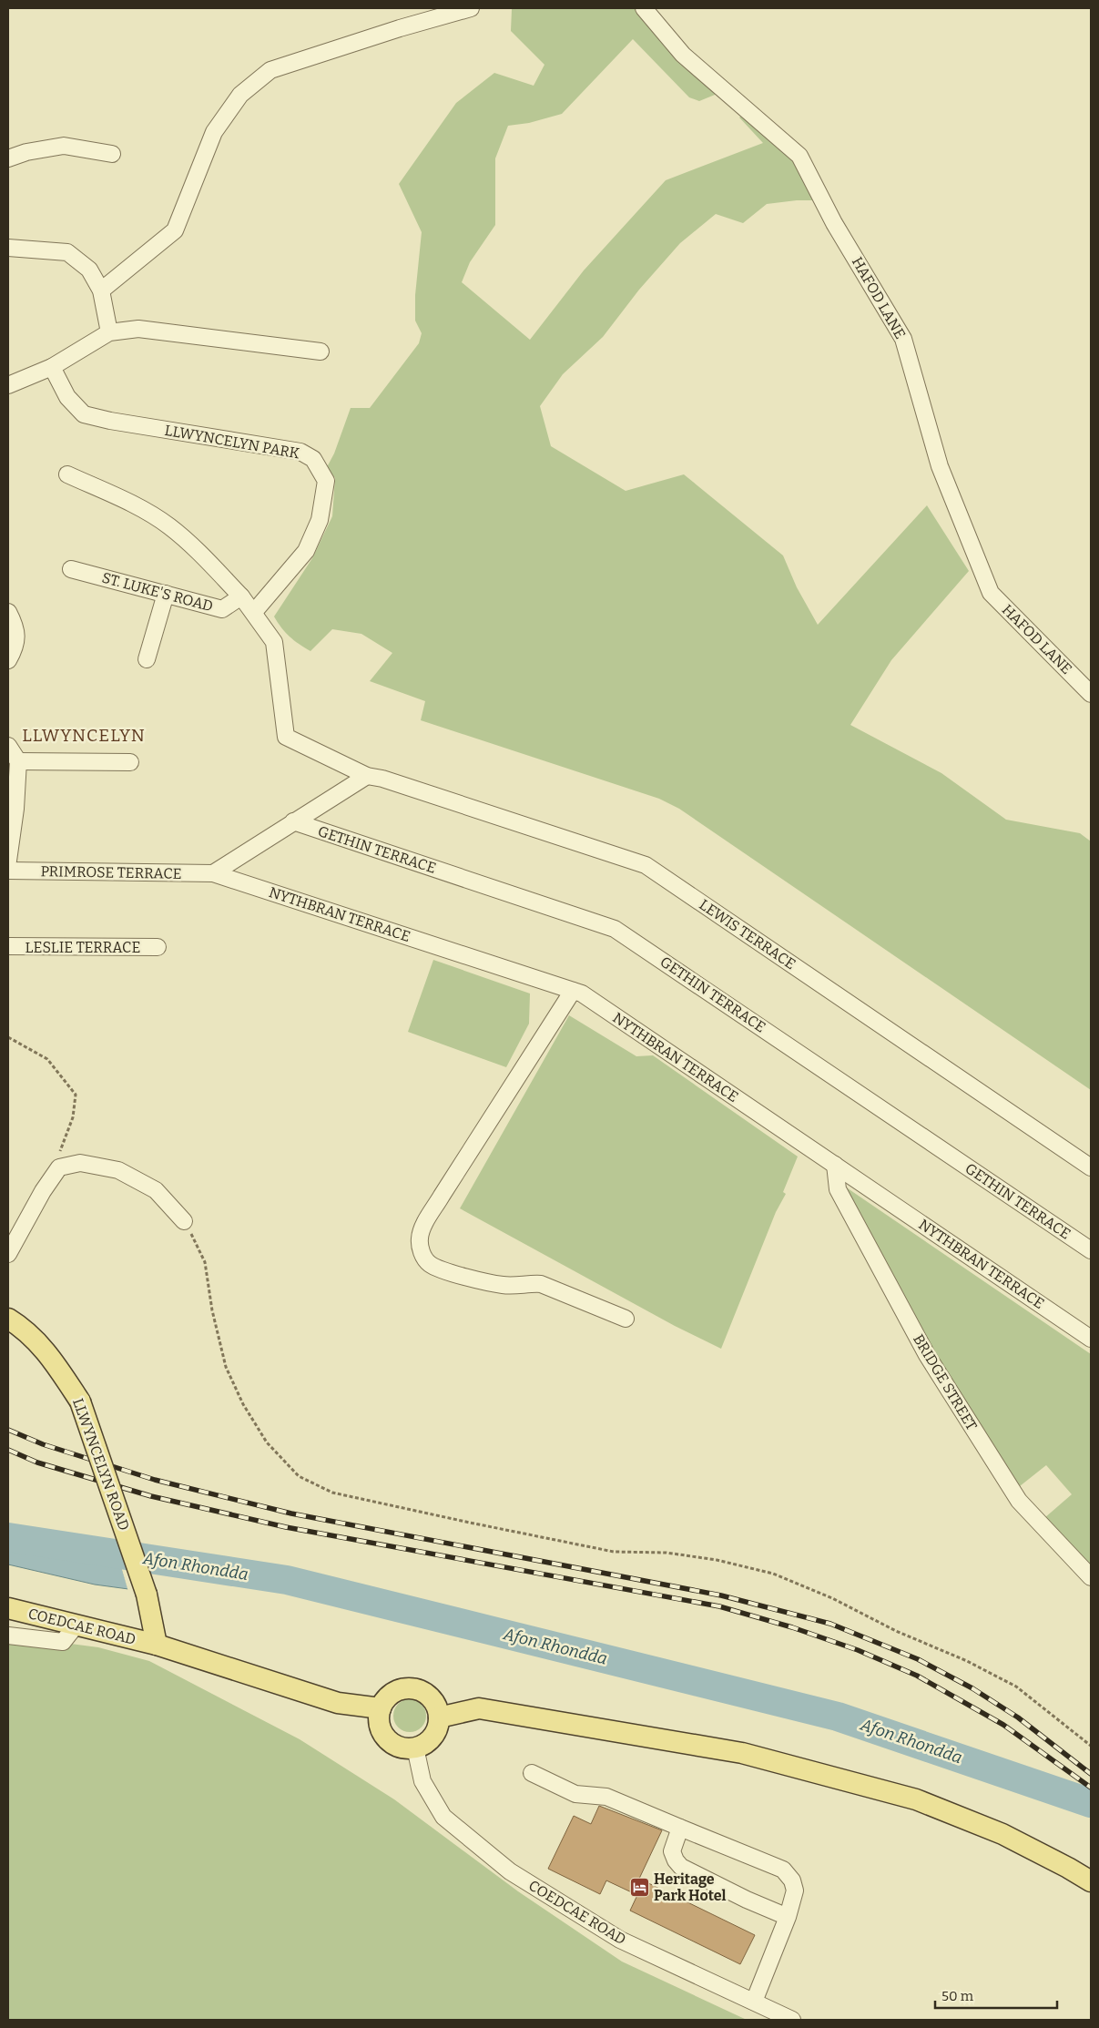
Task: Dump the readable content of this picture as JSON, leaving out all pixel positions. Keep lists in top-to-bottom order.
{
  "streets": {
    "main road": ["LLWYNCELYN ROAD", "COEDCAE ROAD"],
    "street": [
      "HAFOD LANE",
      "LLWYNCELYN PARK",
      "ST. LUKE'S ROAD",
      "GETHIN TERRACE",
      "PRIMROSE TERRACE",
      "NYTHBRAN TERRACE",
      "LEWIS TERRACE",
      "LESLIE TERRACE",
      "BRIDGE STREET"
    ]
  },
  "crossings": [
    ["LLWYNCELYN PARK", "ST. LUKE'S ROAD"],
    ["ST. LUKE'S ROAD", "LEWIS TERRACE"],
    ["PRIMROSE TERRACE", "NYTHBRAN TERRACE"],
    ["NYTHBRAN TERRACE", "BRIDGE STREET"],
    ["LLWYNCELYN ROAD", "COEDCAE ROAD"]
  ],
  "districts": ["LLWYNCELYN"],
  "water": ["Afon Rhondda"],
  "places": {
    "hotel": ["Heritage Park Hotel"]
  },
  "scale_bar": "50 m"
}
